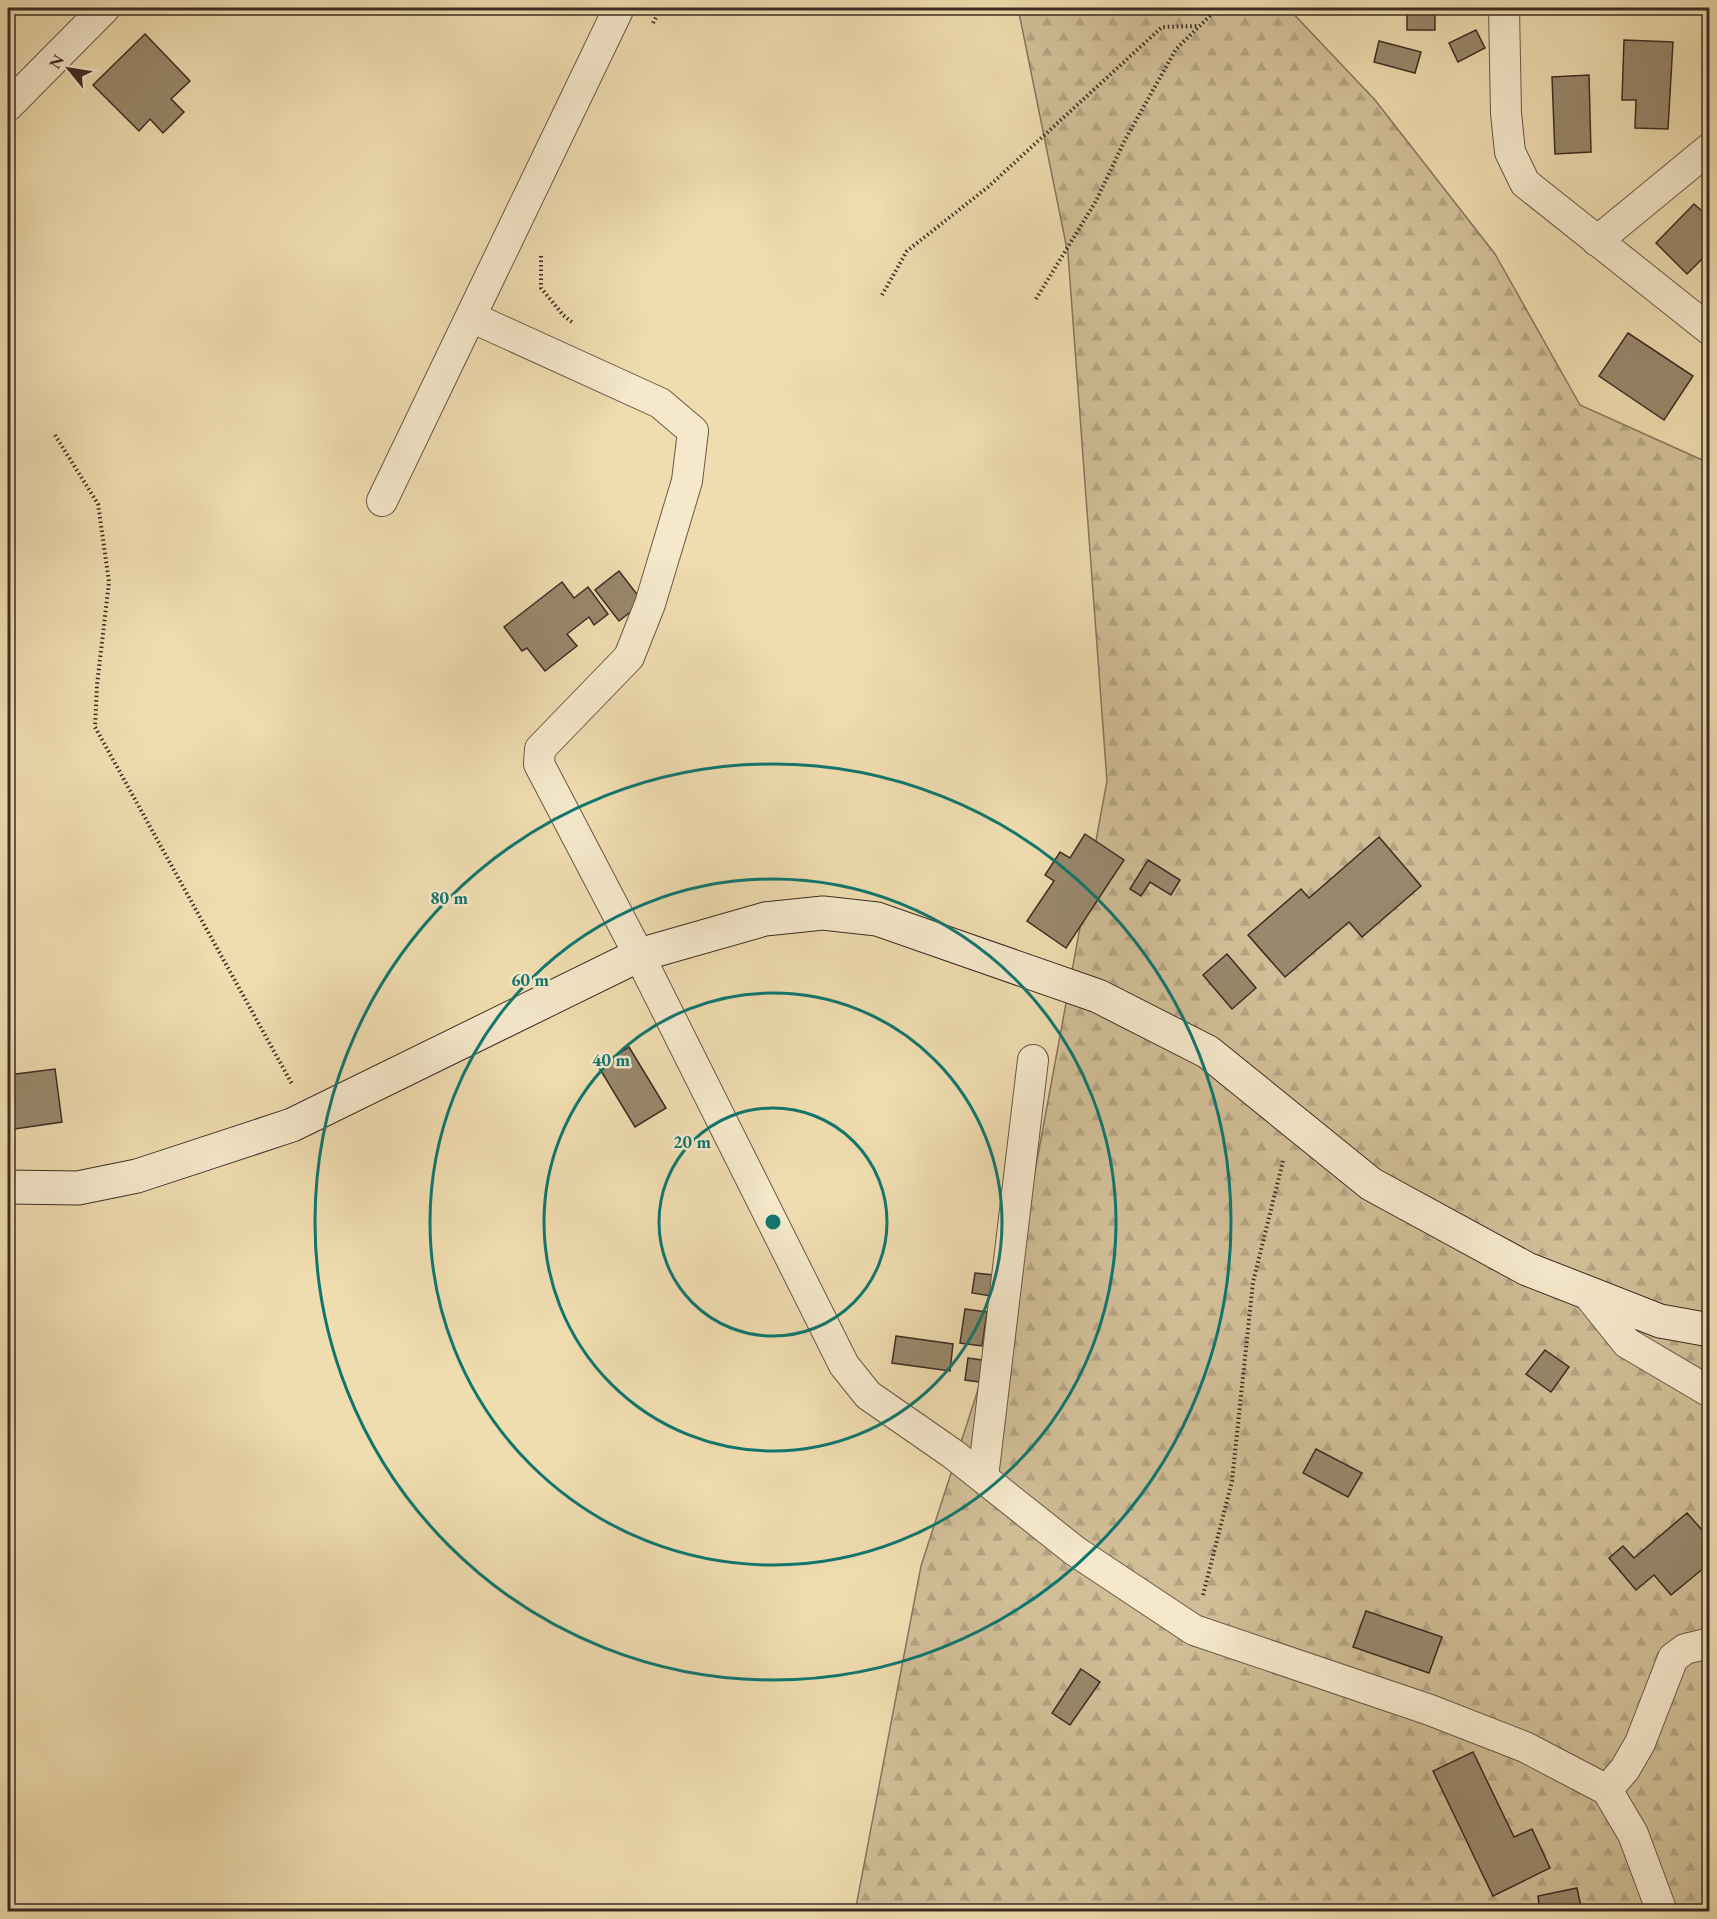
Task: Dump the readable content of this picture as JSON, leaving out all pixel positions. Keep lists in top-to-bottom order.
{
  "north": "top left",
  "rings": [
    "80 m",
    "60 m",
    "40 m",
    "20 m"
  ]
}
